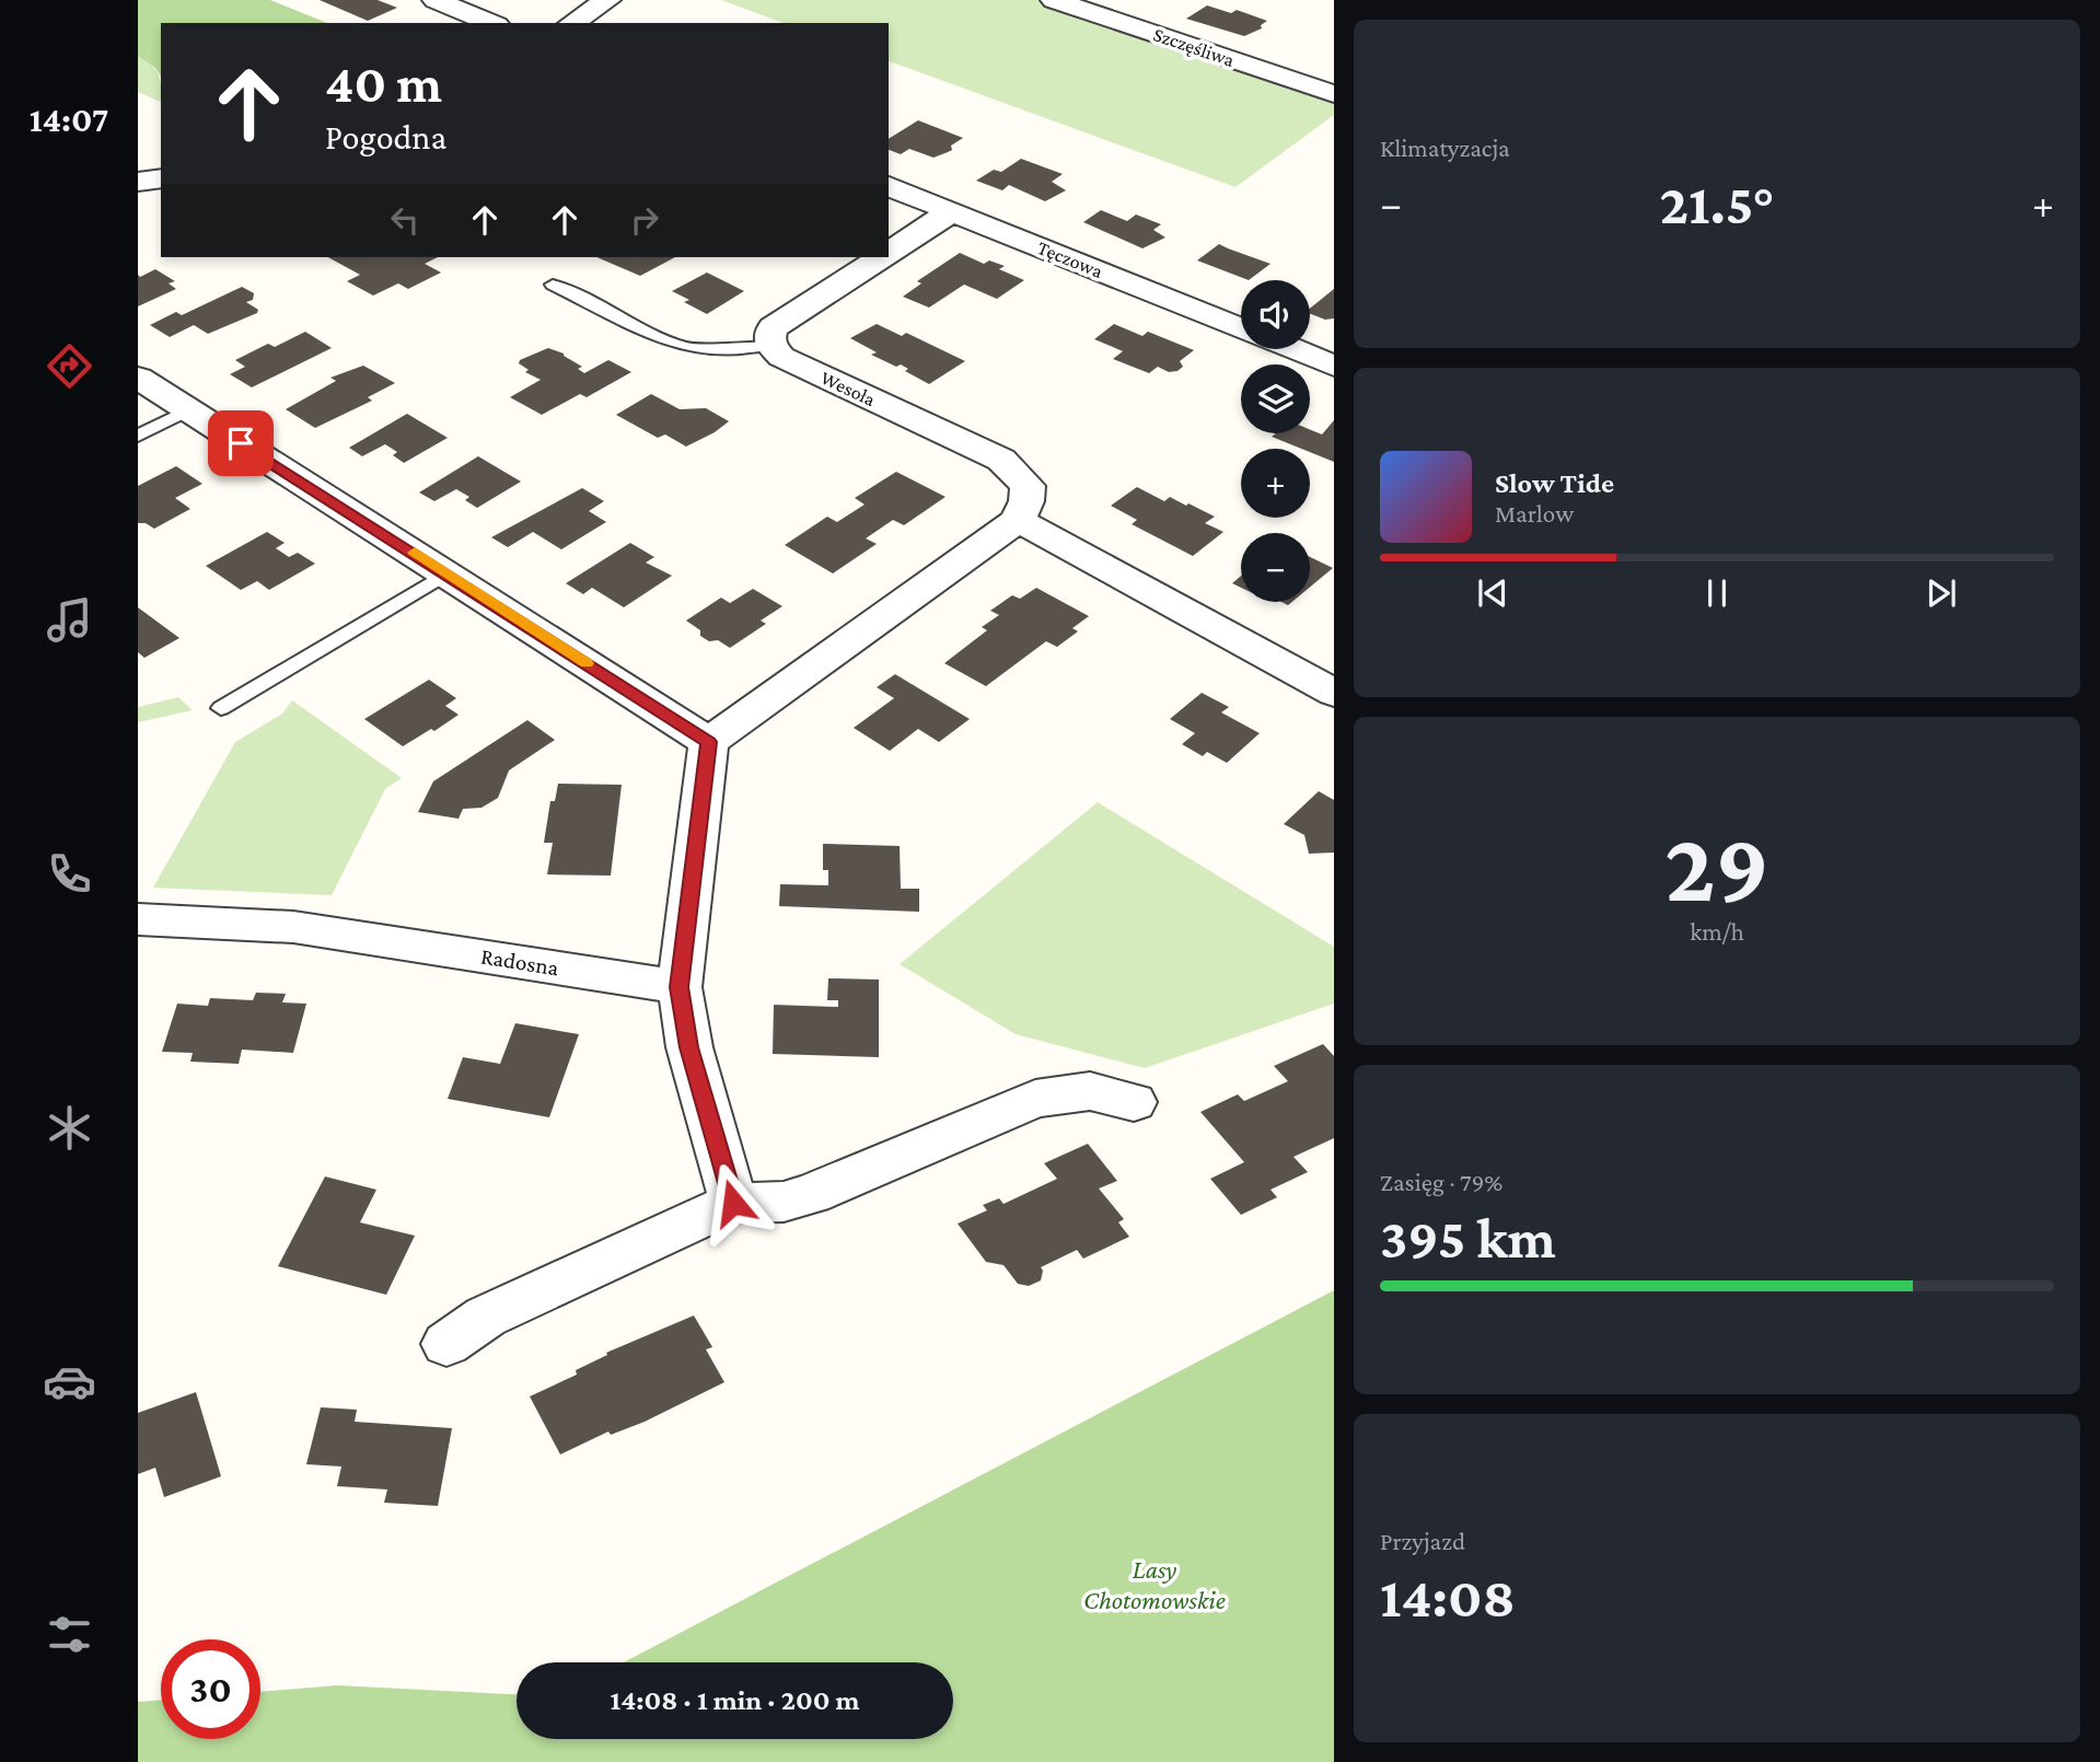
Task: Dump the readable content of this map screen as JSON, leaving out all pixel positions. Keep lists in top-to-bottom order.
{
  "streets": {
    "street": [
      "Szczęśliwa",
      "Tęczowa",
      "Wesoła",
      "Radosna"
    ]
  },
  "parks": ["Lasy Chotomowskie"],
  "page": {
    "tabs": "14:07",
    "tile": [
      "Klimatyzacja",
      ["29", "km/h"],
      ["Zasięg · 79%", "395 km"],
      ["Przyjazd", "14:08"]
    ],
    "turn": ["40 m", "Pogodna"],
    "heat": ["−", "21.5°", "+"],
    "map_buttons": ["+", "−"],
    "song": ["Slow Tide", "Marlow"],
    "limit": "30",
    "trip": "14:08 · 1 min · 200 m"
  }
}
